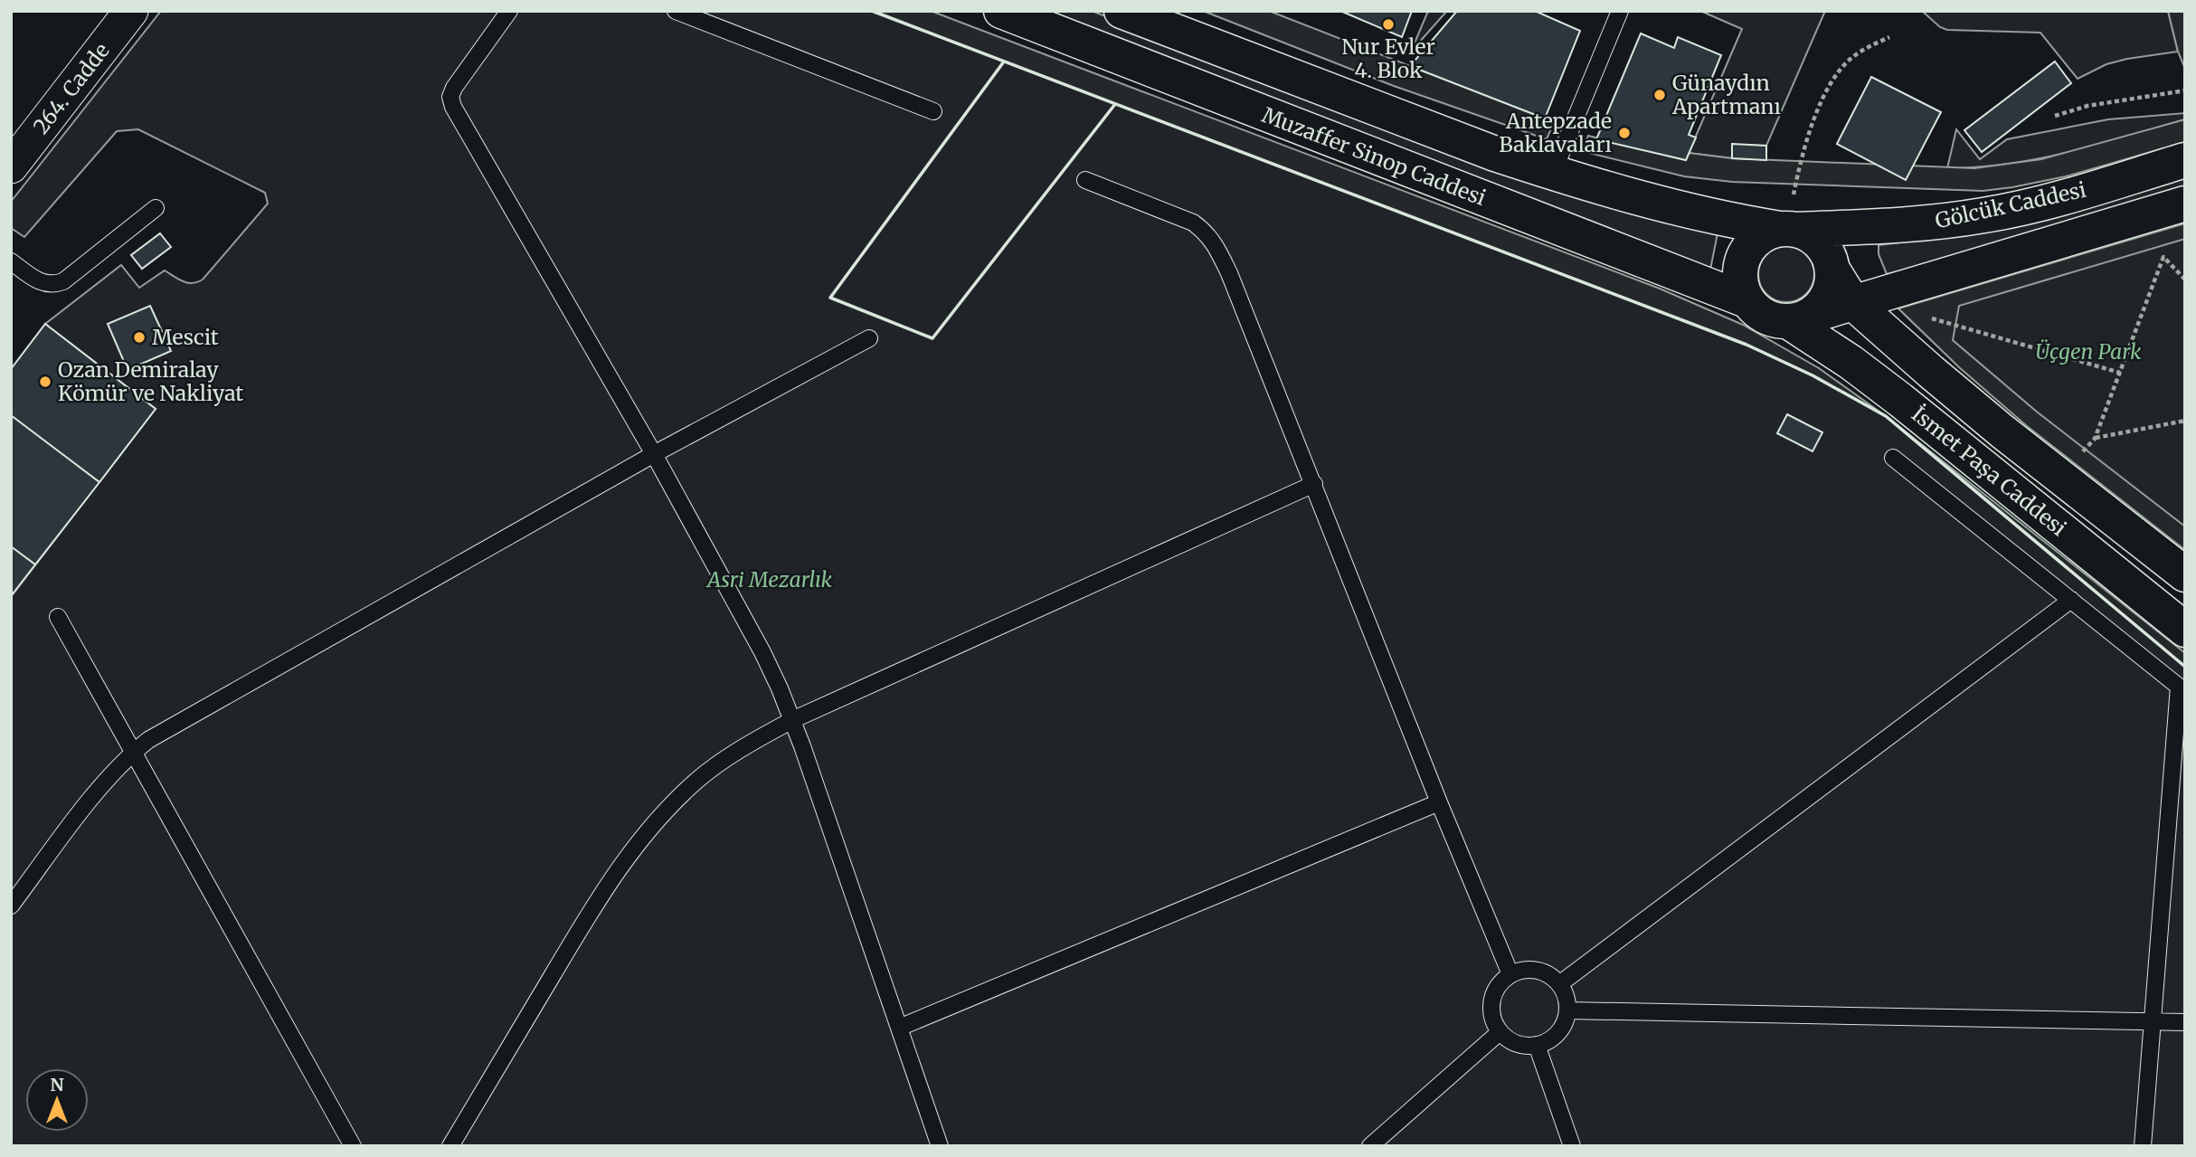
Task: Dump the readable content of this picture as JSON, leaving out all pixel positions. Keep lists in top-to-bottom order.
{
  "streets": {
    "main road": ["Muzaffer Sinop Caddesi", "Gölcük Caddesi", "İsmet Paşa Caddesi"],
    "street": ["264. Cadde"]
  },
  "crossings": [
    ["Muzaffer Sinop Caddesi", "Gölcük Caddesi"],
    ["Muzaffer Sinop Caddesi", "İsmet Paşa Caddesi"],
    ["Gölcük Caddesi", "İsmet Paşa Caddesi"]
  ],
  "parks": ["Üçgen Park", "Asri Mezarlık"],
  "places": [
    "Nur Evler 4. Blok",
    "Günaydın Apartmanı",
    "Antepzade Baklavaları",
    "Mescit",
    "Ozan Demiralay Kömür ve Nakliyat"
  ],
  "north": "top"
}
